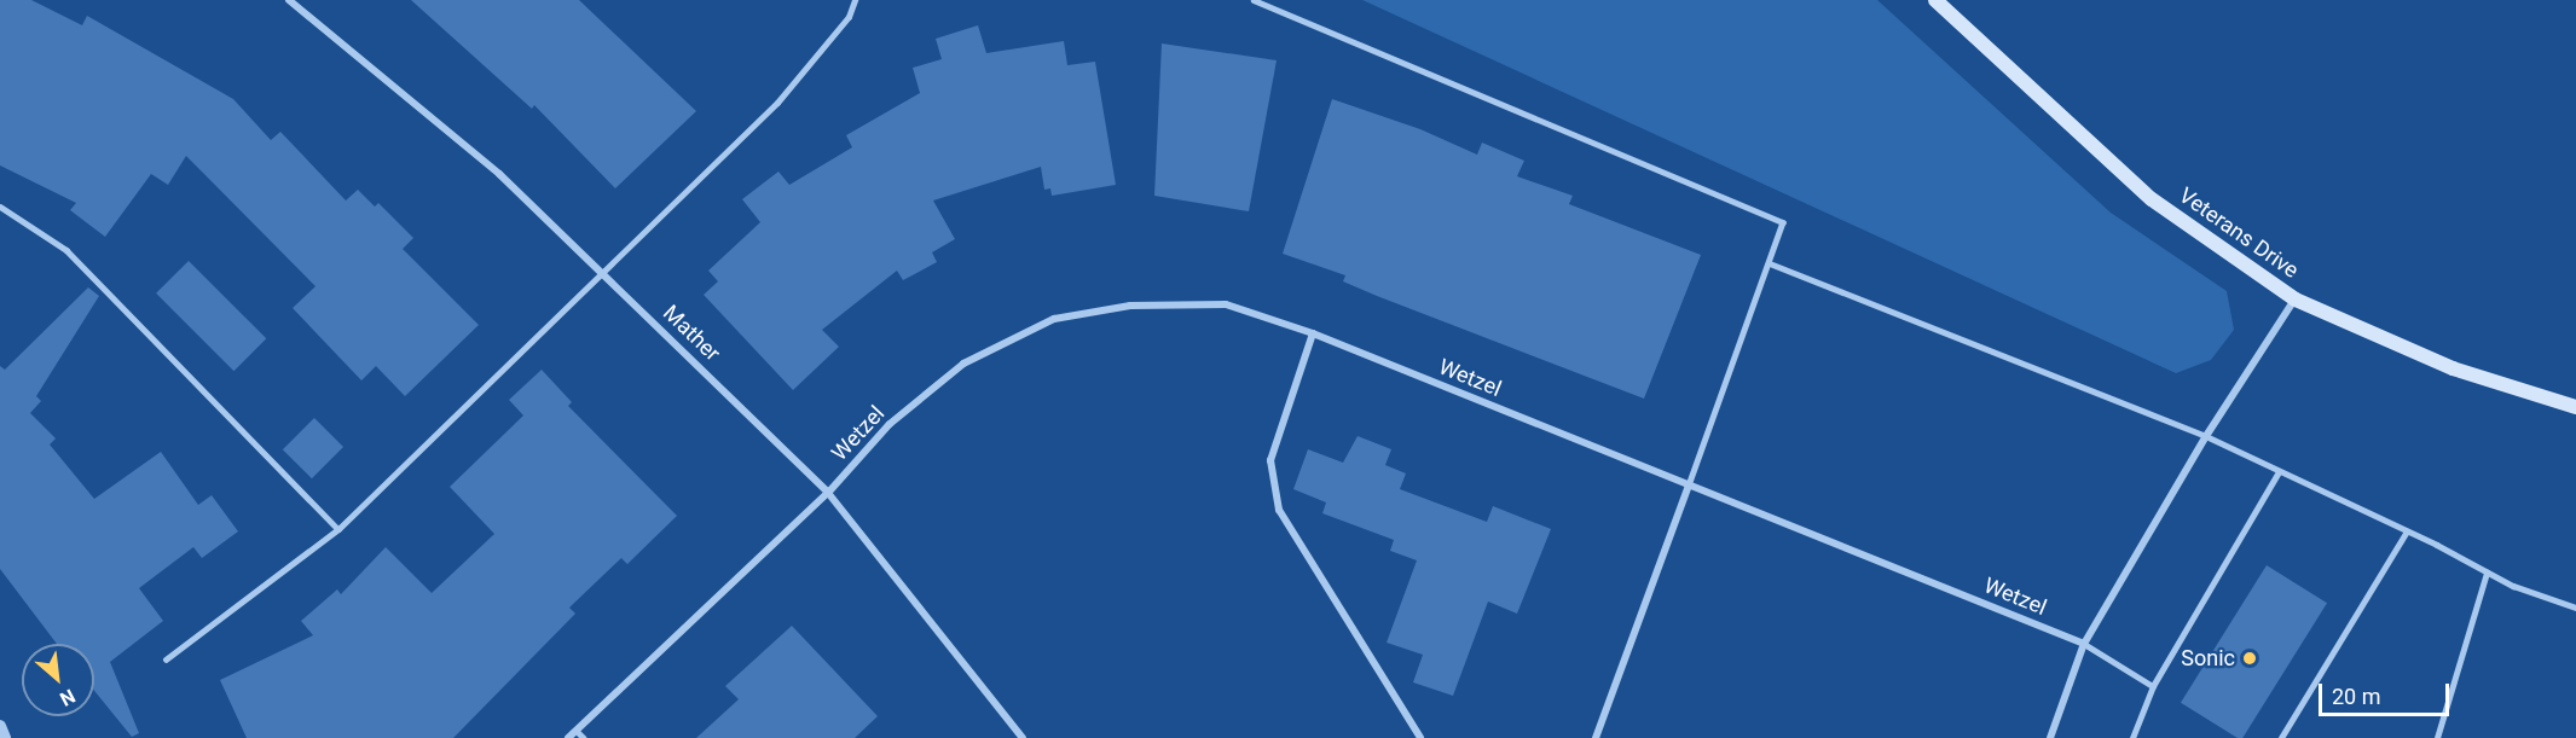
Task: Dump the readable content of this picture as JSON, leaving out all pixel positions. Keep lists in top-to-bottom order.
{
  "streets": {
    "main road": ["Veterans Drive"],
    "street": ["Mather", "Wetzel"]
  },
  "crossings": [
    ["Mather", "Wetzel"]
  ],
  "places": ["Sonic"],
  "scale_bar": "20 m",
  "north": "bottom right"
}
